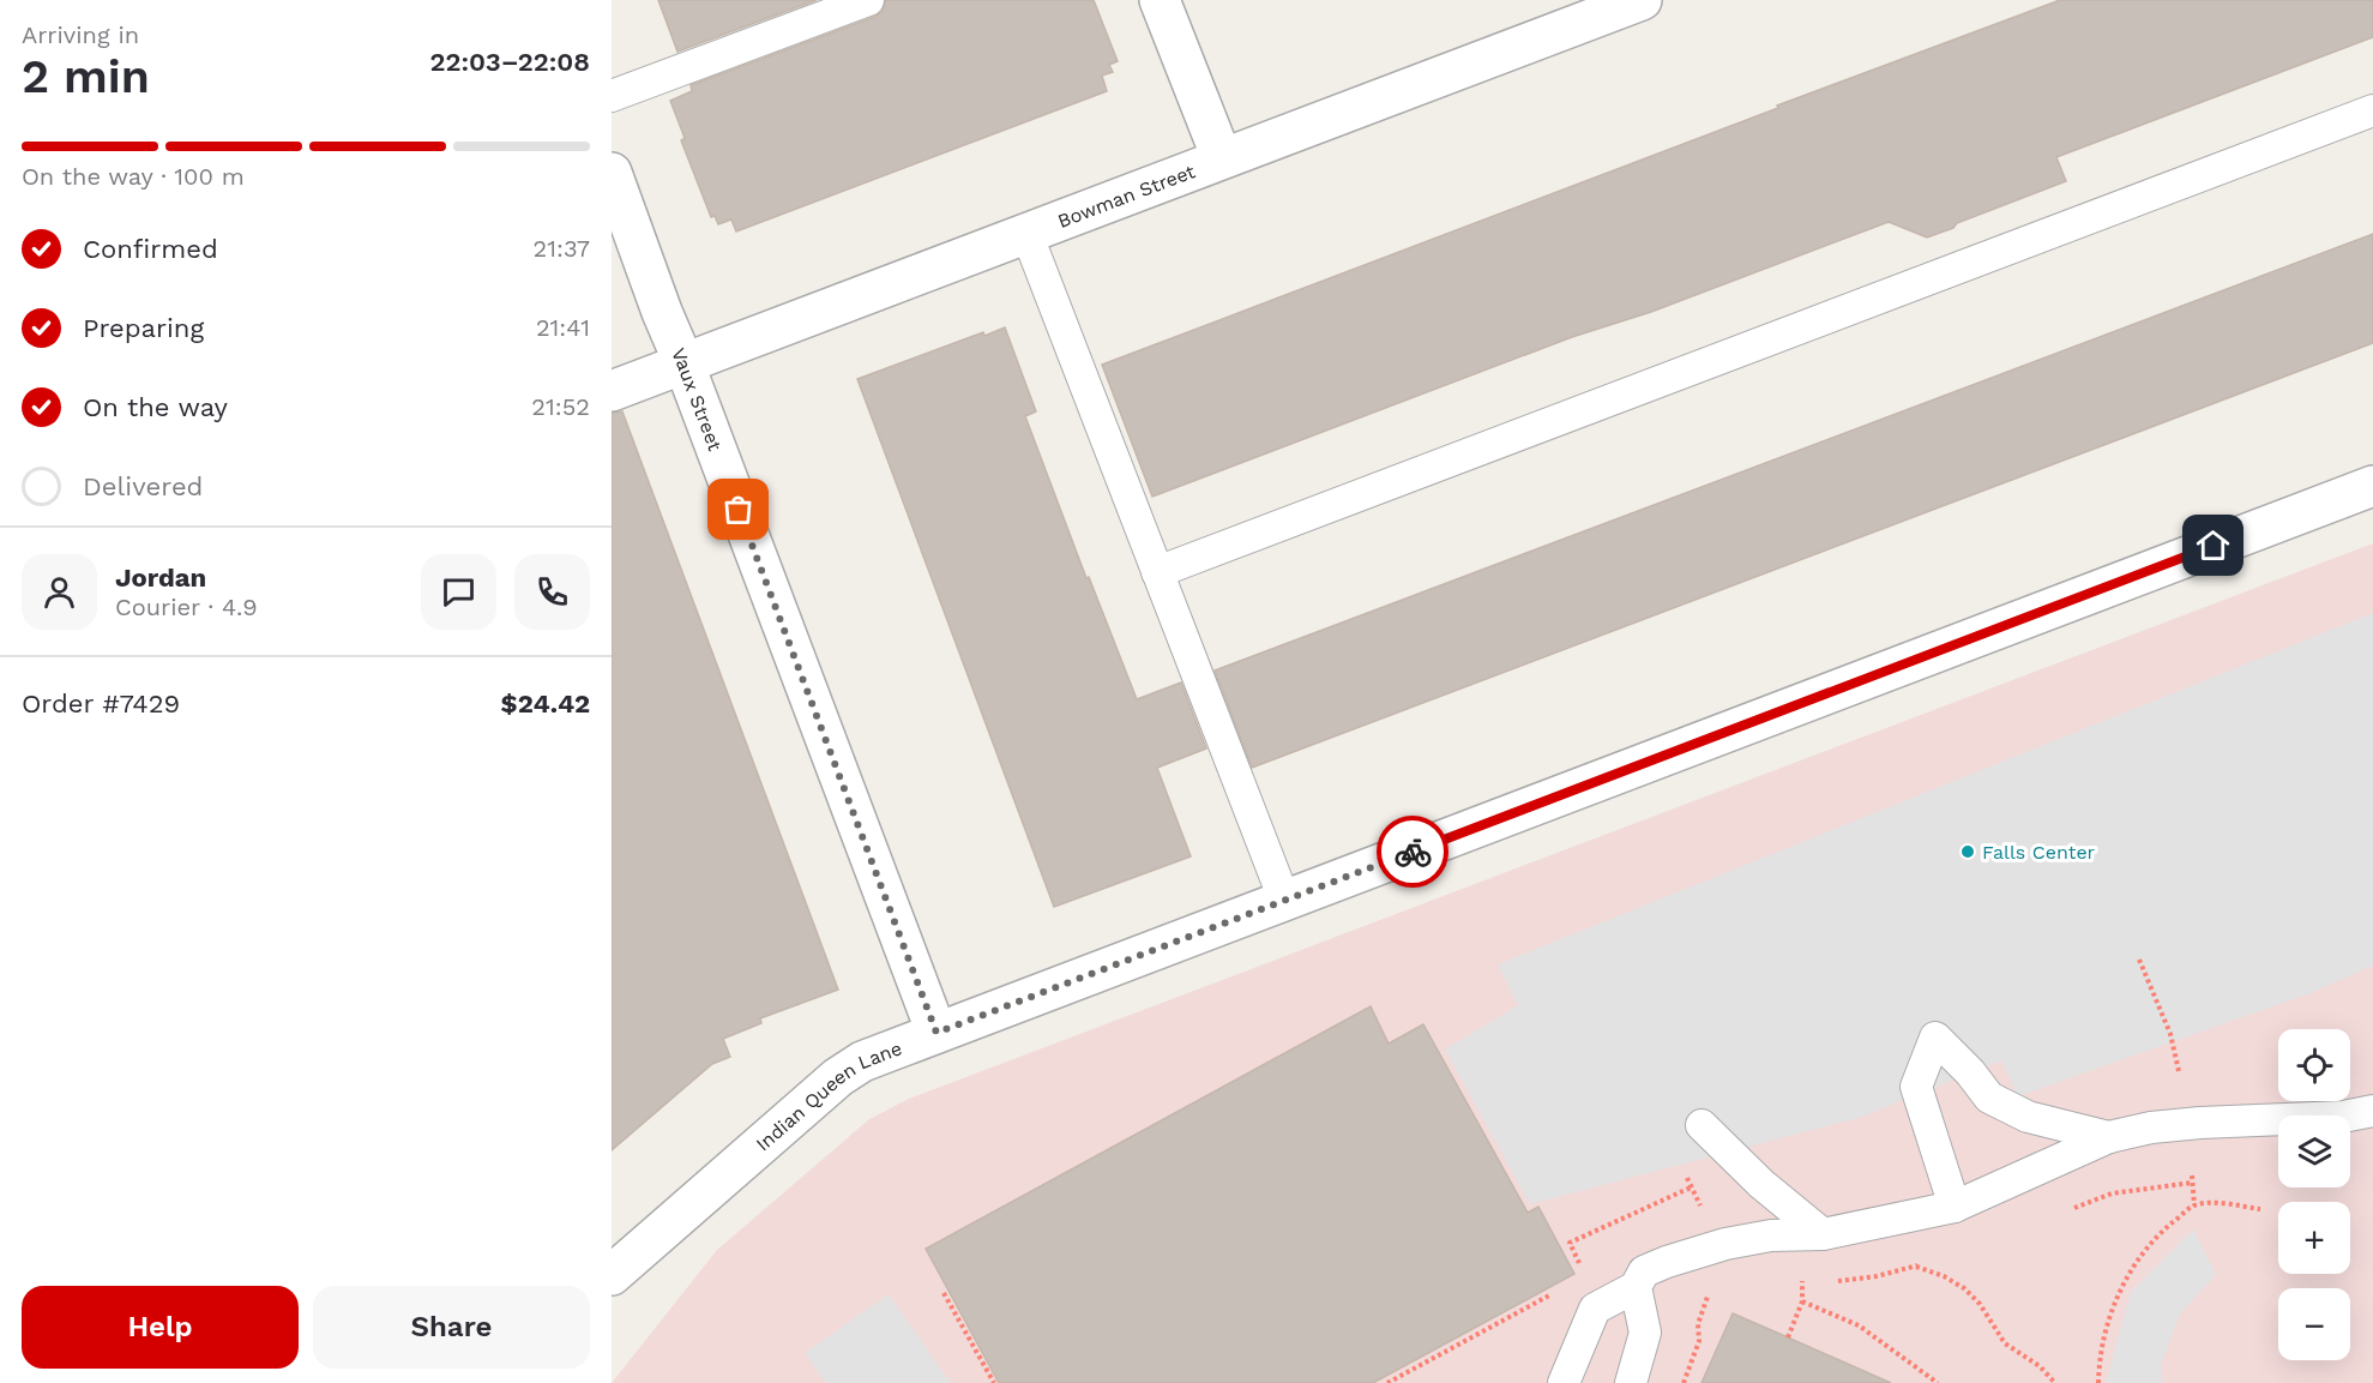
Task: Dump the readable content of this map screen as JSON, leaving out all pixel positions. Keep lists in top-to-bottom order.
{
  "streets": {
    "street": ["Bowman Street", "Vaux Street", "Indian Queen Lane"]
  },
  "crossings": [
    ["Bowman Street", "Vaux Street"],
    ["Vaux Street", "Indian Queen Lane"]
  ],
  "places": ["Falls Center"],
  "page": {
    "heading": ["2 min", "Arriving in", "22:03–22:08"],
    "panel": [
      "Jordan",
      "Courier · 4.9",
      "Order #7429",
      "$24.42"
    ],
    "bar": "On the way · 100 m",
    "list": [
      ["Confirmed", "21:37"],
      ["Preparing", "21:41"],
      ["On the way", "21:52"],
      "Delivered"
    ],
    "map_buttons": ["+", "−"],
    "buttons": ["Help", "Share"]
  }
}
